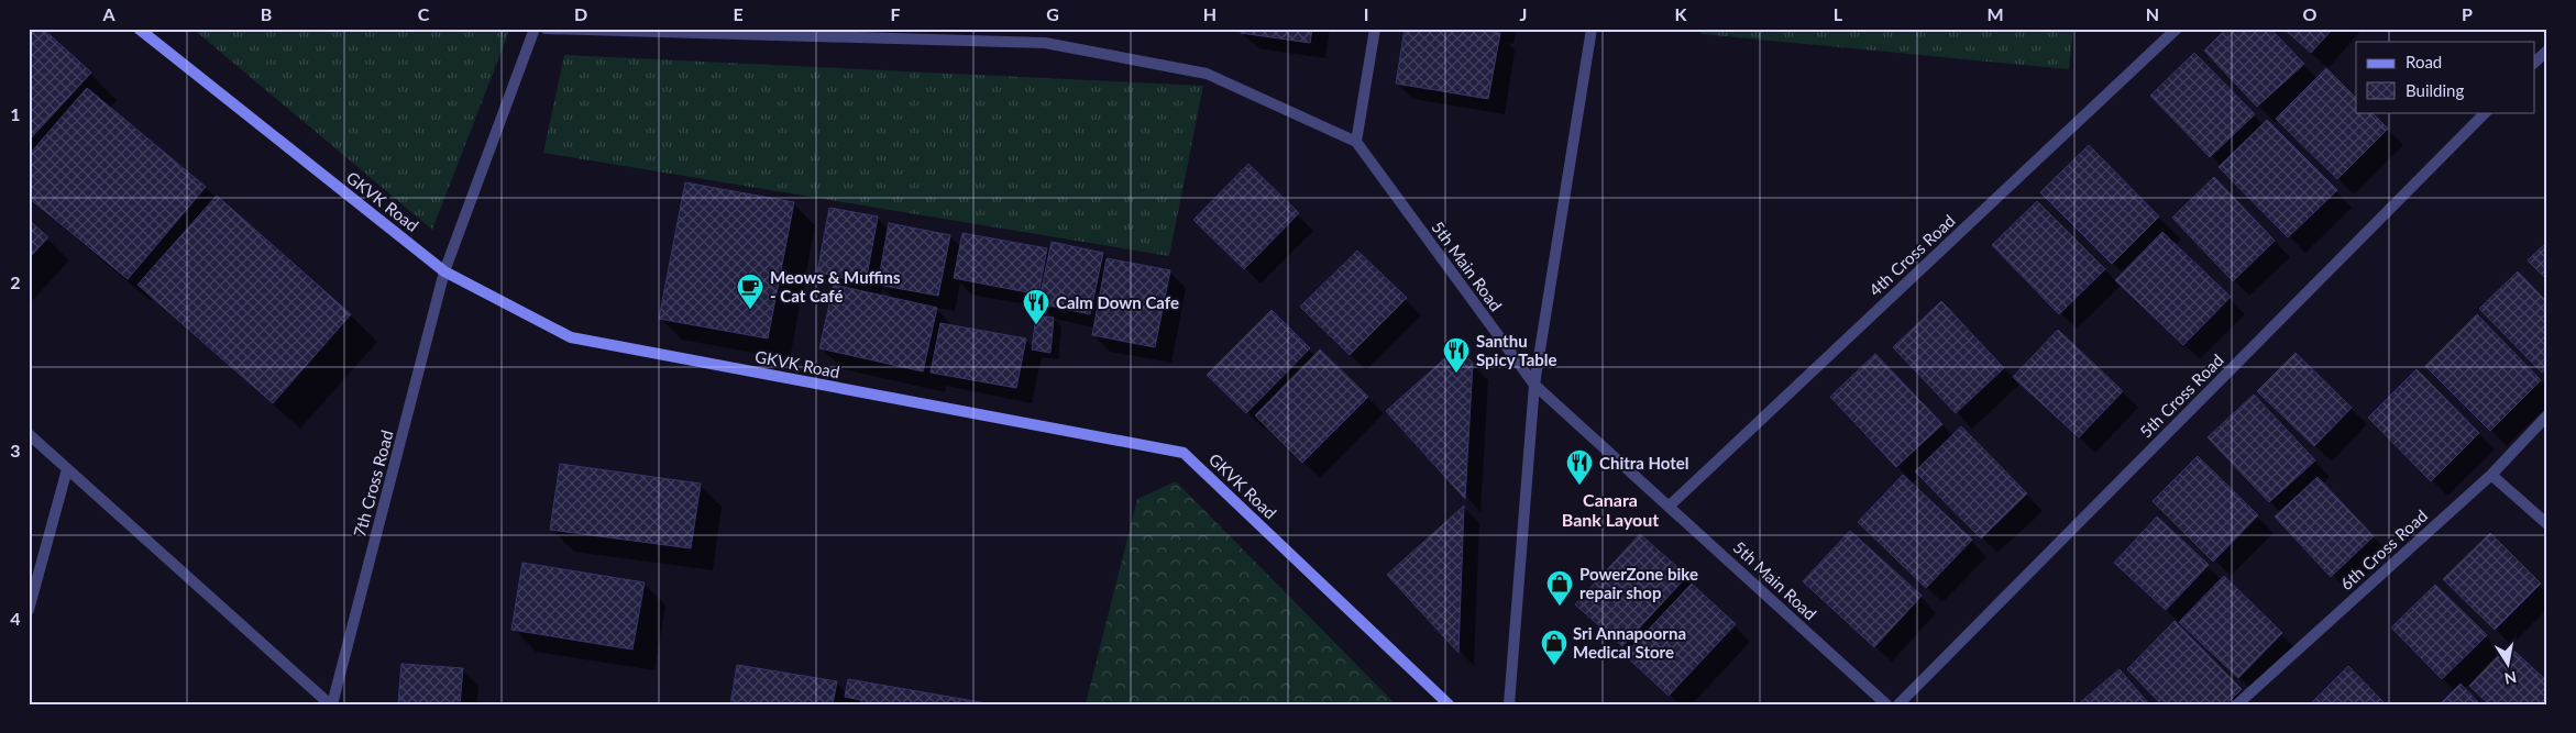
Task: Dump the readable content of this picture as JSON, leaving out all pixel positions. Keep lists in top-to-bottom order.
{
  "streets": {
    "main road": ["GKVK Road"],
    "street": [
      "4th Cross Road",
      "5th Main Road",
      "5th Cross Road",
      "7th Cross Road",
      "6th Cross Road"
    ]
  },
  "crossings": [
    ["GKVK Road", "7th Cross Road"],
    ["4th Cross Road", "5th Main Road"]
  ],
  "districts": ["Canara Bank Layout"],
  "places": {
    "cafe": ["Meows & Muffins - Cat Café"],
    "restaurant": ["Calm Down Cafe", "Santhu Spicy Table", "Chitra Hotel"],
    "shop": ["PowerZone bike repair shop", "Sri Annapoorna Medical Store"]
  },
  "legend": ["Road", "Building"],
  "north": "bottom",
  "grid": {
    "columns": [
      "A",
      "B",
      "C",
      "D",
      "E",
      "F",
      "G",
      "H",
      "I",
      "J",
      "K",
      "L",
      "M",
      "N",
      "O",
      "P"
    ],
    "rows": [
      "1",
      "2",
      "3",
      "4"
    ]
  }
}
